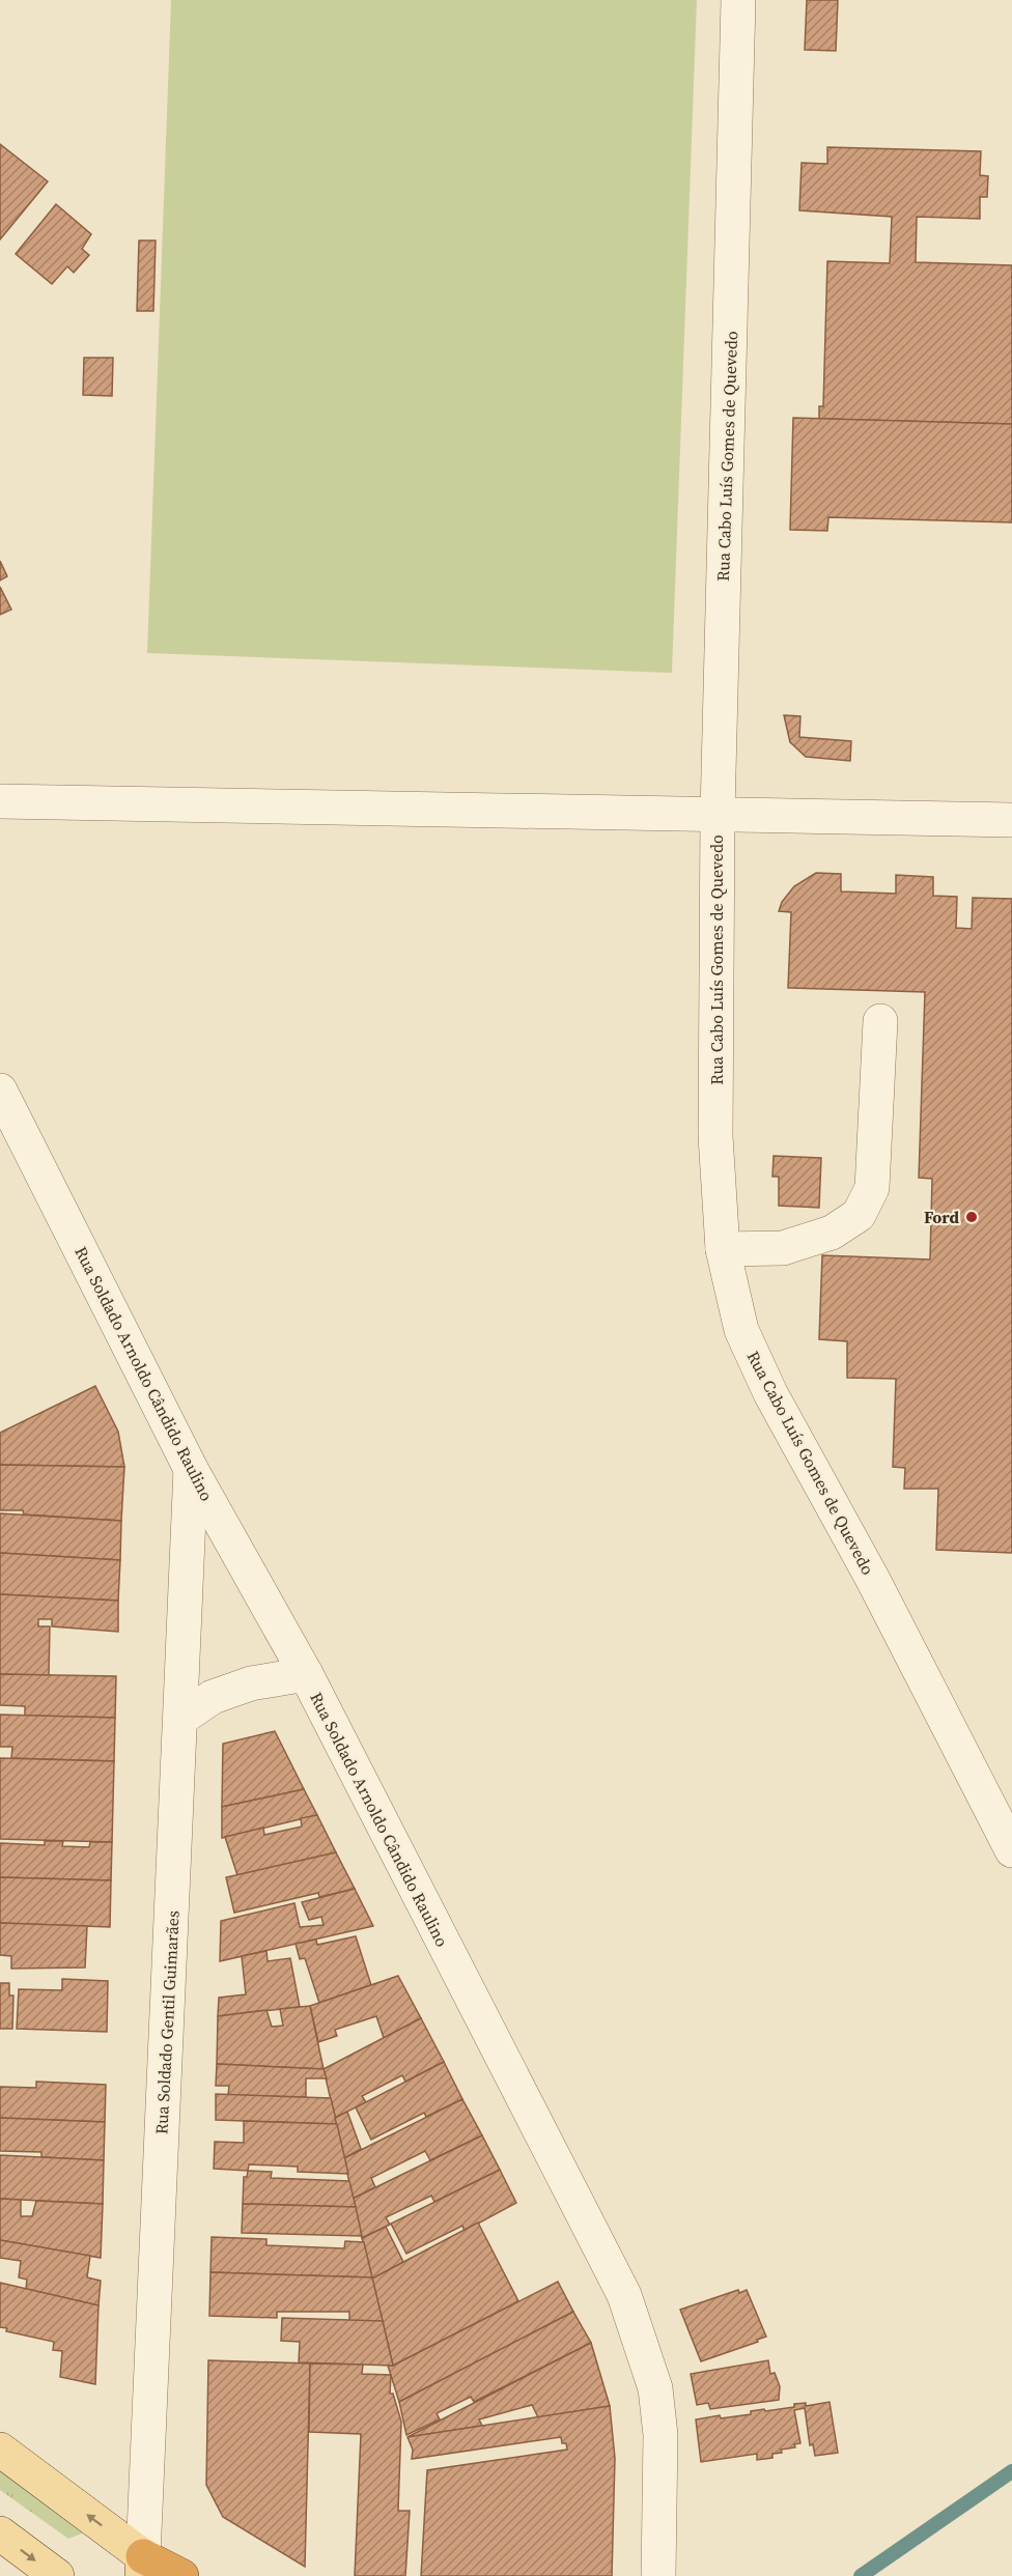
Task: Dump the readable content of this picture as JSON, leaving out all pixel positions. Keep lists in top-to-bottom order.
{
  "streets": {
    "street": ["Rua Cabo Luís Gomes de Quevedo", "Rua Soldado Arnoldo Cândido Raulino", "Rua Soldado Gentil Guimarães"]
  },
  "crossings": [
    ["Rua Soldado Arnoldo Cândido Raulino", "Rua Soldado Gentil Guimarães"]
  ],
  "places": ["Ford"]
}
